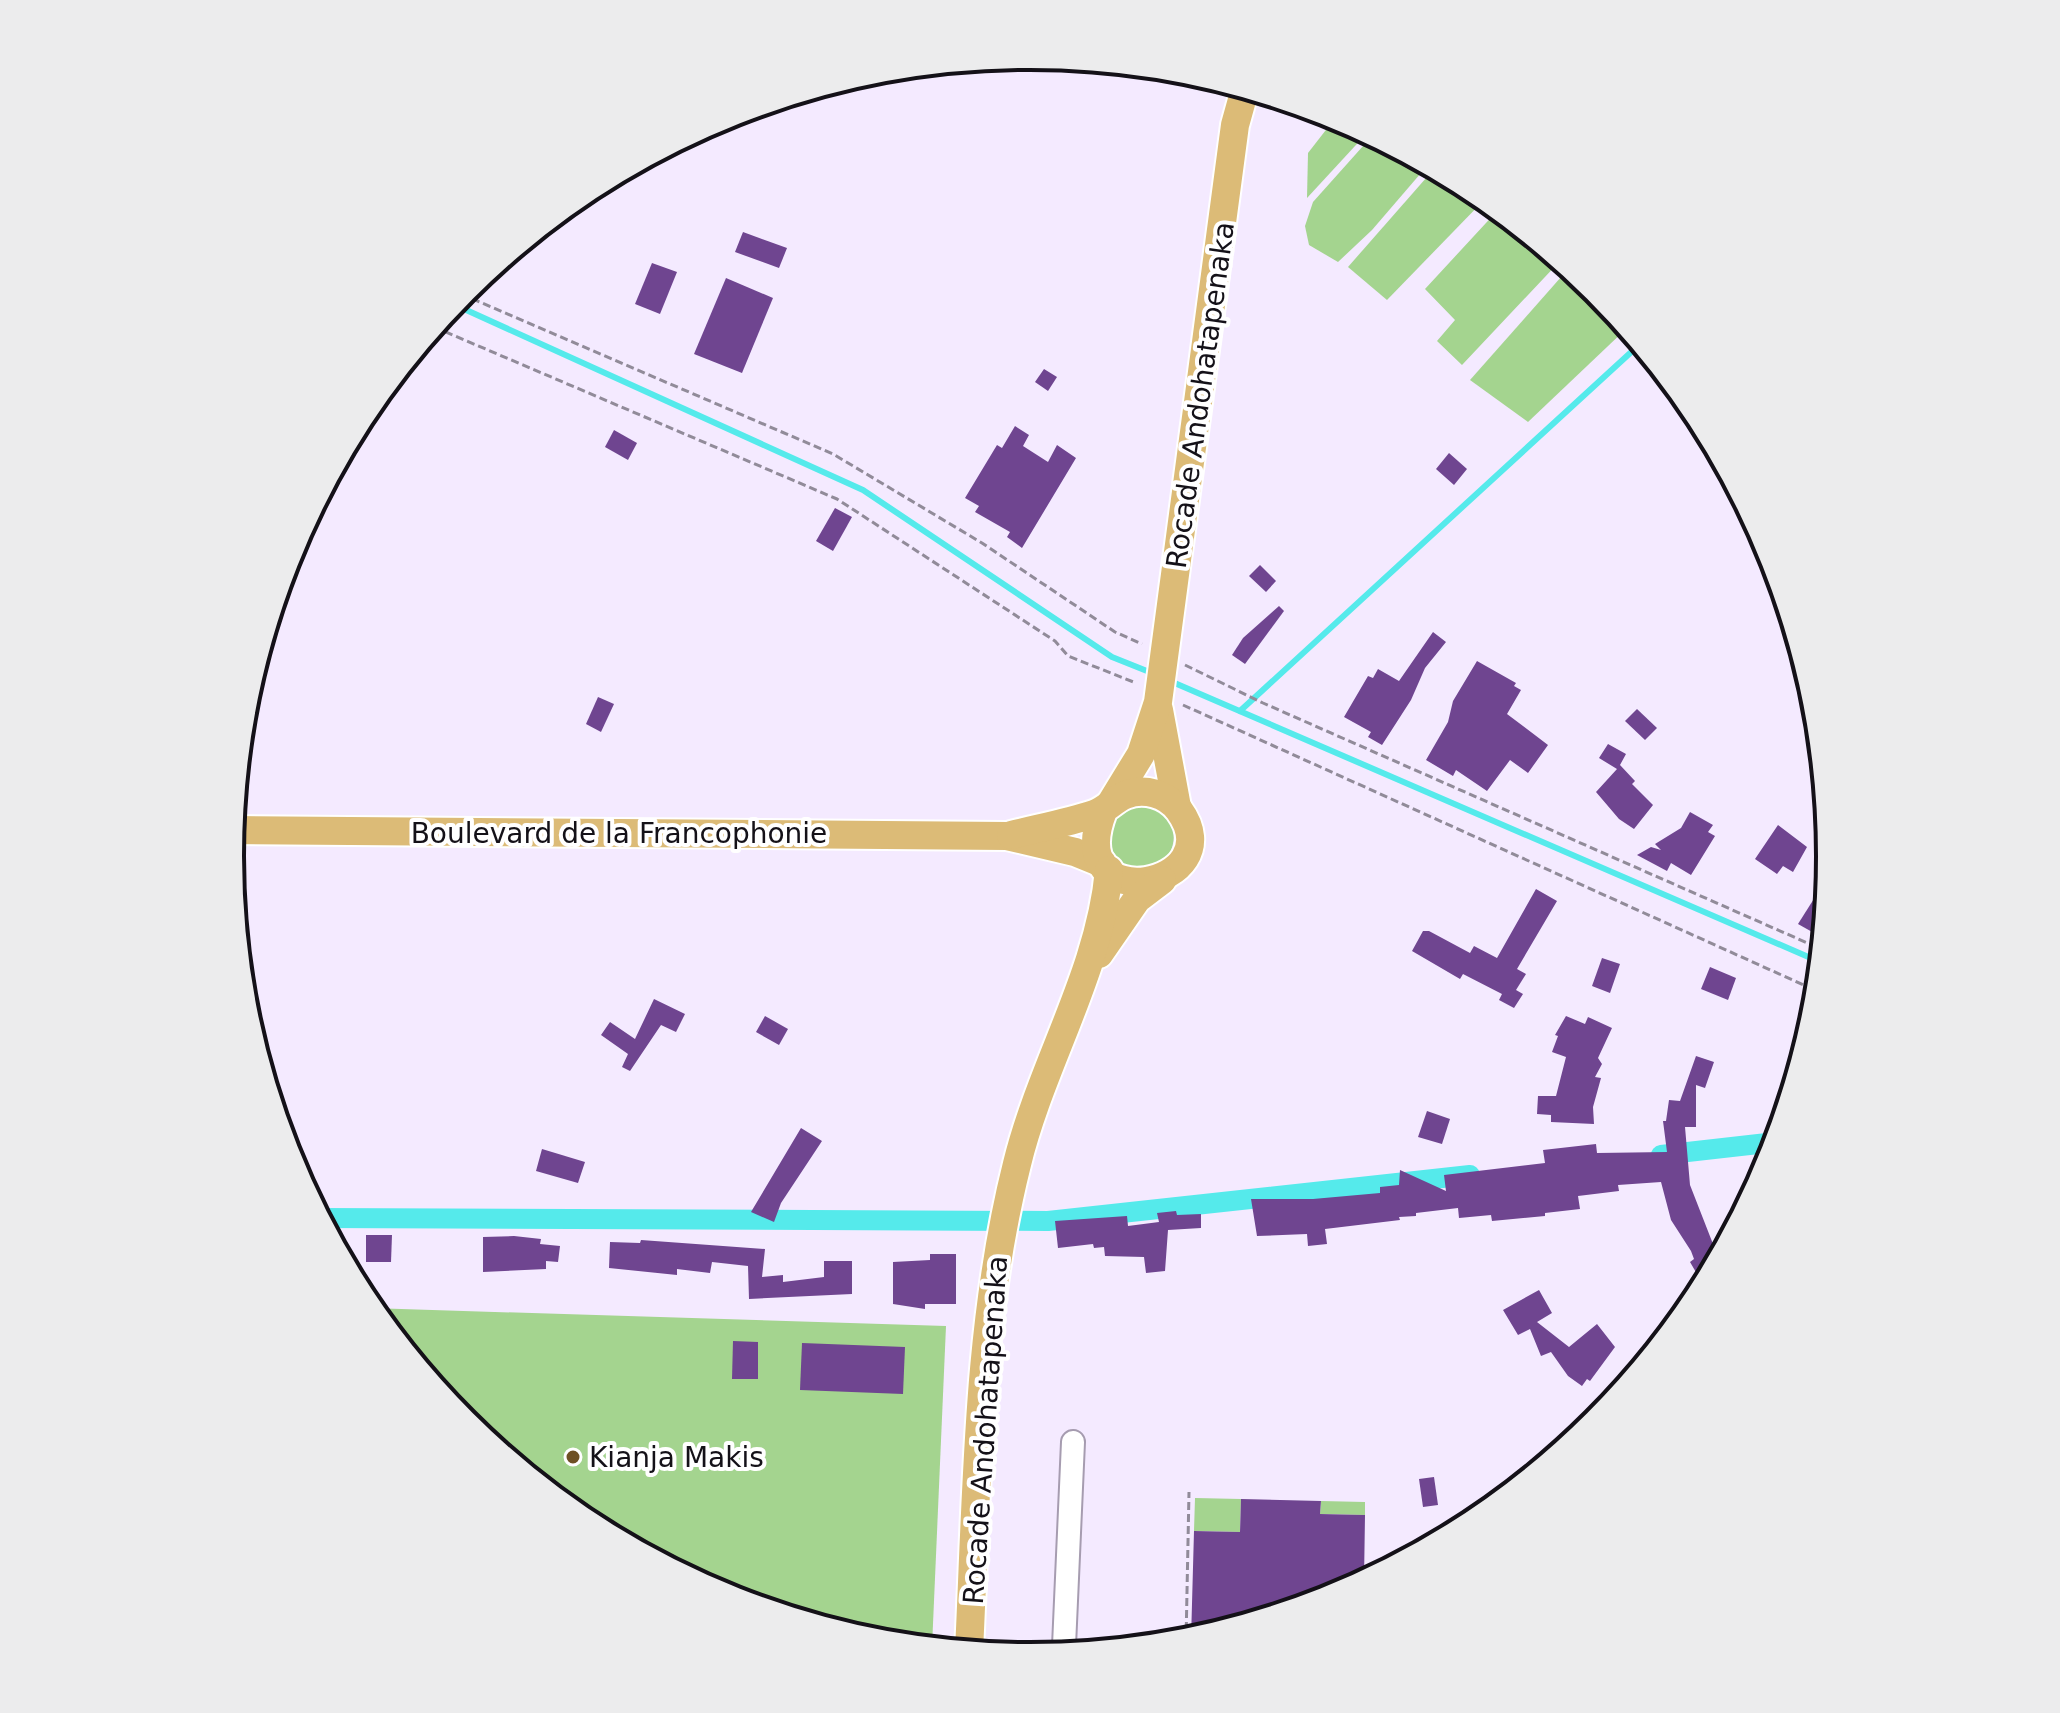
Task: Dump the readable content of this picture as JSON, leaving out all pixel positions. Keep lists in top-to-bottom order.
{
  "streets": {
    "main road": ["Rocade Andohatapenaka", "Boulevard de la Francophonie"]
  },
  "places": ["Kianja Makis"]
}
